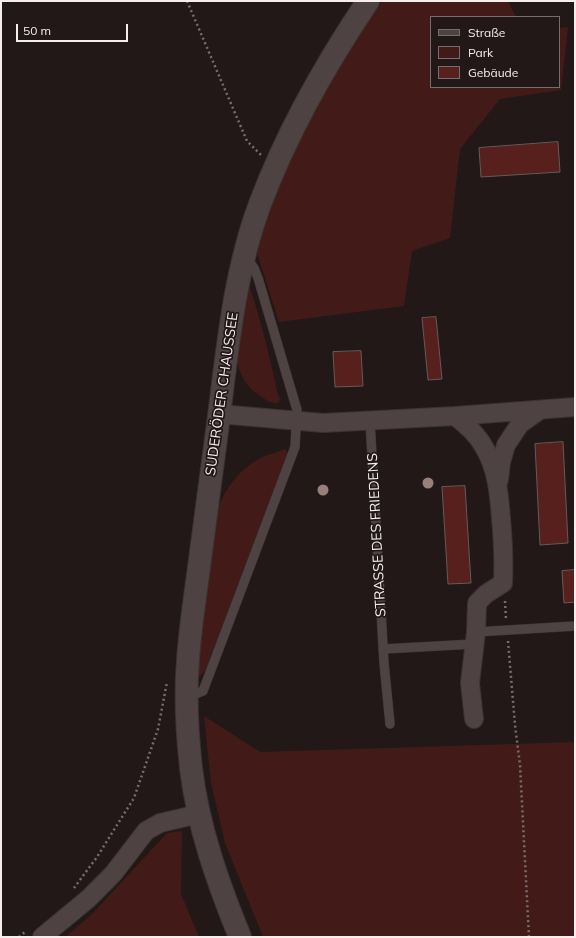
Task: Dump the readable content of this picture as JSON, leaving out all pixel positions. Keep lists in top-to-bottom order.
{
  "streets": {
    "street": ["SUDERÖDER CHAUSSEE"],
    "lane": ["STRASSE DES FRIEDENS"]
  },
  "legend": ["Straße", "Park", "Gebäude"],
  "scale_bar": "50 m"
}
